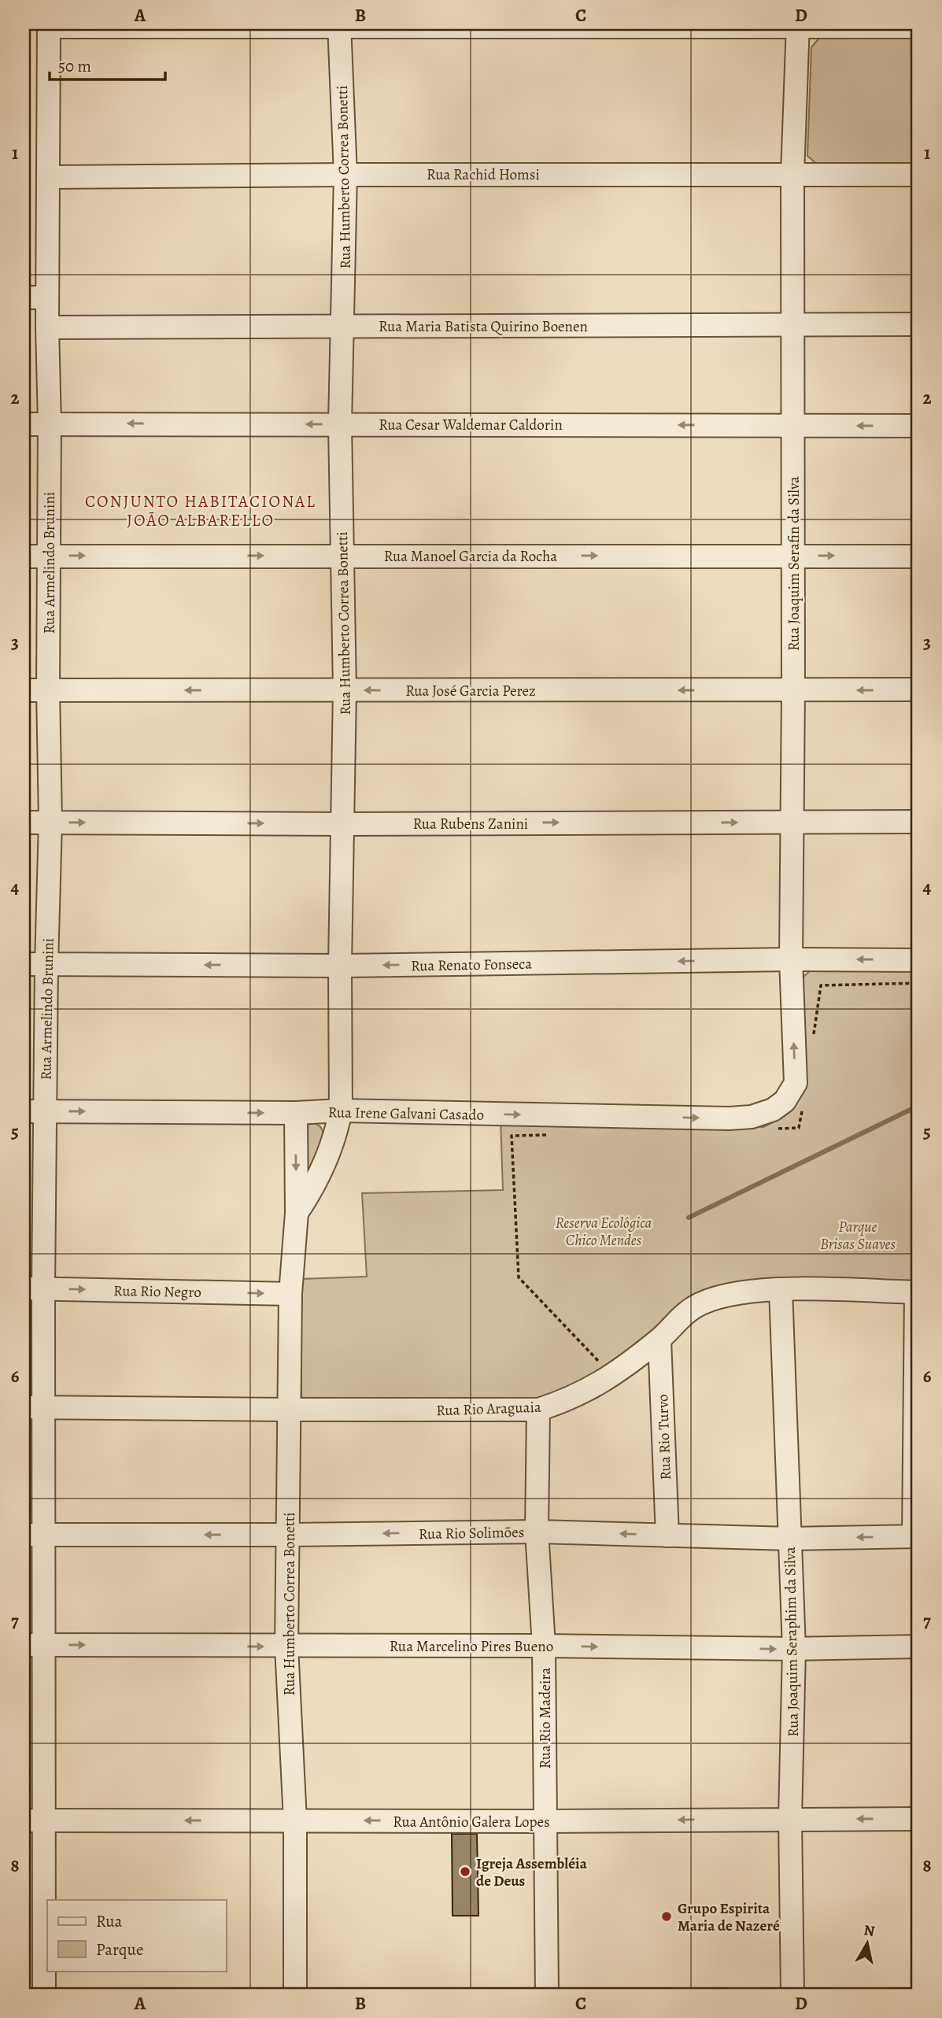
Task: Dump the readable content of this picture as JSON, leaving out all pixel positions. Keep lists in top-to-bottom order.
{
  "streets": {
    "street": [
      "Rua Rachid Homsi",
      "Rua Humberto Correa Bonetti",
      "Rua Maria Batista Quirino Boenen",
      "Rua Cesar Waldemar Caldorin",
      "Rua Manoel Garcia da Rocha",
      "Rua Armelindo Brunini",
      "Rua Joaquim Serafin da Silva",
      "Rua José Garcia Perez",
      "Rua Rubens Zanini",
      "Rua Renato Fonseca",
      "Rua Irene Galvani Casado",
      "Rua Rio Negro",
      "Rua Rio Araguaia",
      "Rua Rio Turvo",
      "Rua Rio Solimões",
      "Rua Joaquim Seraphim da Silva",
      "Rua Marcelino Pires Bueno",
      "Rua Rio Madeira",
      "Rua Antônio Galera Lopes"
    ]
  },
  "crossings": [
    ["Rua Rachid Homsi", "Rua Humberto Correa Bonetti"],
    ["Rua Rachid Homsi", "Rua Armelindo Brunini"],
    ["Rua Rachid Homsi", "Rua Joaquim Serafin da Silva"],
    ["Rua Humberto Correa Bonetti", "Rua Maria Batista Quirino Boenen"],
    ["Rua Humberto Correa Bonetti", "Rua Cesar Waldemar Caldorin"],
    ["Rua Humberto Correa Bonetti", "Rua Manoel Garcia da Rocha"],
    ["Rua Humberto Correa Bonetti", "Rua José Garcia Perez"],
    ["Rua Humberto Correa Bonetti", "Rua Rubens Zanini"],
    ["Rua Humberto Correa Bonetti", "Rua Renato Fonseca"],
    ["Rua Humberto Correa Bonetti", "Rua Irene Galvani Casado"],
    ["Rua Humberto Correa Bonetti", "Rua Rio Negro"],
    ["Rua Humberto Correa Bonetti", "Rua Rio Araguaia"],
    ["Rua Humberto Correa Bonetti", "Rua Rio Solimões"],
    ["Rua Humberto Correa Bonetti", "Rua Marcelino Pires Bueno"],
    ["Rua Humberto Correa Bonetti", "Rua Antônio Galera Lopes"],
    ["Rua Maria Batista Quirino Boenen", "Rua Armelindo Brunini"],
    ["Rua Maria Batista Quirino Boenen", "Rua Joaquim Serafin da Silva"],
    ["Rua Cesar Waldemar Caldorin", "Rua Armelindo Brunini"],
    ["Rua Cesar Waldemar Caldorin", "Rua Joaquim Serafin da Silva"],
    ["Rua Manoel Garcia da Rocha", "Rua Armelindo Brunini"],
    ["Rua Manoel Garcia da Rocha", "Rua Joaquim Serafin da Silva"],
    ["Rua Armelindo Brunini", "Rua José Garcia Perez"],
    ["Rua Armelindo Brunini", "Rua Rubens Zanini"],
    ["Rua Armelindo Brunini", "Rua Renato Fonseca"],
    ["Rua Armelindo Brunini", "Rua Irene Galvani Casado"],
    ["Rua Armelindo Brunini", "Rua Rio Negro"],
    ["Rua Armelindo Brunini", "Rua Rio Araguaia"],
    ["Rua Armelindo Brunini", "Rua Rio Solimões"],
    ["Rua Armelindo Brunini", "Rua Marcelino Pires Bueno"],
    ["Rua Armelindo Brunini", "Rua Antônio Galera Lopes"],
    ["Rua Joaquim Serafin da Silva", "Rua José Garcia Perez"],
    ["Rua Joaquim Serafin da Silva", "Rua Rubens Zanini"],
    ["Rua Joaquim Serafin da Silva", "Rua Renato Fonseca"],
    ["Rua Joaquim Serafin da Silva", "Rua Irene Galvani Casado"],
    ["Rua Rio Araguaia", "Rua Rio Turvo"],
    ["Rua Rio Araguaia", "Rua Joaquim Seraphim da Silva"],
    ["Rua Rio Araguaia", "Rua Rio Madeira"],
    ["Rua Rio Turvo", "Rua Rio Solimões"],
    ["Rua Rio Solimões", "Rua Joaquim Seraphim da Silva"],
    ["Rua Rio Solimões", "Rua Rio Madeira"],
    ["Rua Joaquim Seraphim da Silva", "Rua Marcelino Pires Bueno"],
    ["Rua Joaquim Seraphim da Silva", "Rua Antônio Galera Lopes"],
    ["Rua Marcelino Pires Bueno", "Rua Rio Madeira"],
    ["Rua Rio Madeira", "Rua Antônio Galera Lopes"]
  ],
  "one_way": [
    "Rua Cesar Waldemar Caldorin",
    "Rua Manoel Garcia da Rocha",
    "Rua José Garcia Perez",
    "Rua Rubens Zanini",
    "Rua Renato Fonseca",
    "Rua Irene Galvani Casado",
    "Rua Rio Negro",
    "Rua Rio Solimões",
    "Rua Marcelino Pires Bueno",
    "Rua Antônio Galera Lopes"
  ],
  "districts": ["CONJUNTO HABITACIONAL JOÃO ALBARELLO"],
  "parks": ["Reserva Ecológica Chico Mendes", "Parque Brisas Suaves"],
  "places": ["Igreja Assembléia de Deus", "Grupo Espirita Maria de Nazeré"],
  "legend": ["Rua", "Parque"],
  "scale_bar": "50 m",
  "north": "top",
  "grid": {
    "columns": [
      "A",
      "B",
      "C",
      "D"
    ],
    "rows": [
      "1",
      "2",
      "3",
      "4",
      "5",
      "6",
      "7",
      "8"
    ]
  }
}
